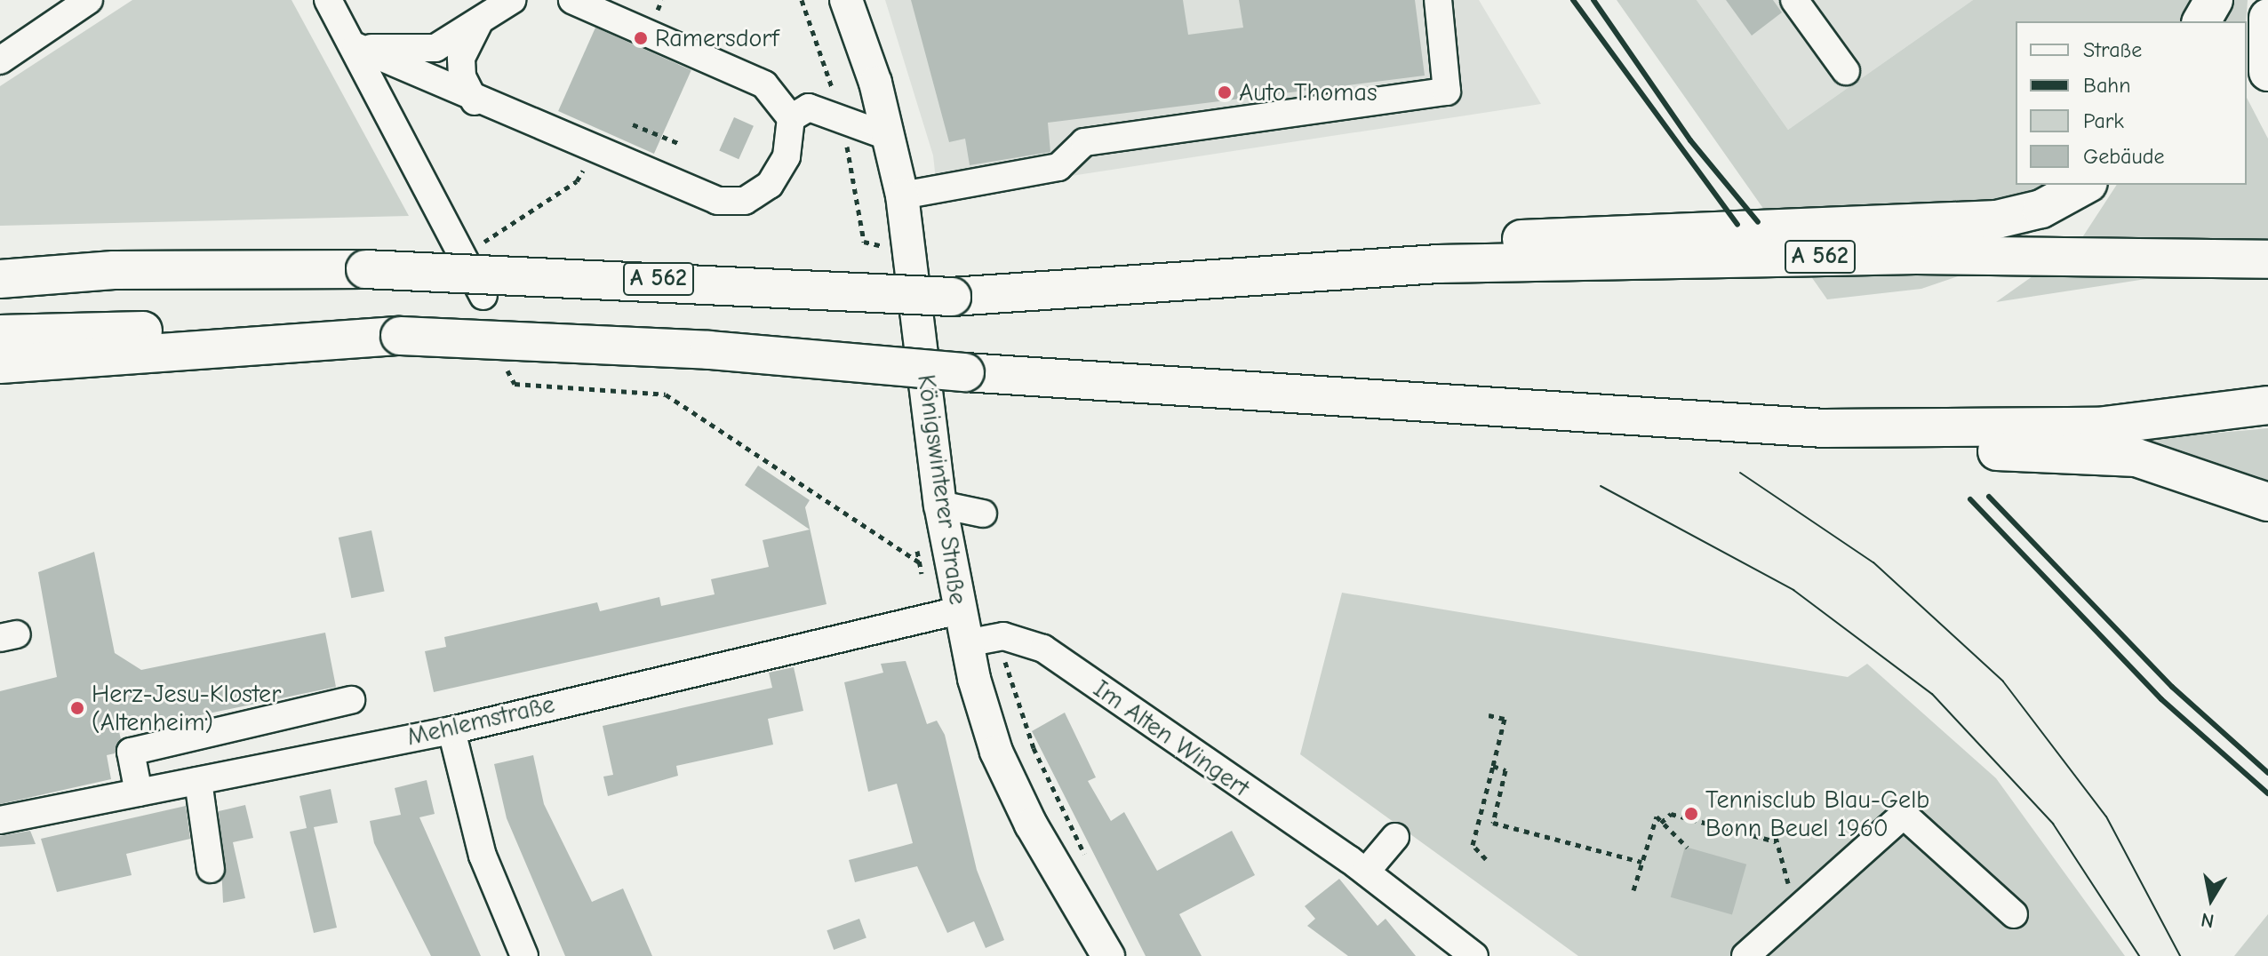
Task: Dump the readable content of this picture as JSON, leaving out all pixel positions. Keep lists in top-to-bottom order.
{
  "streets": {
    "highway": ["A 562"],
    "main road": ["Königswinterer Straße"],
    "street": ["Mehlemstraße", "Im Alten Wingert"]
  },
  "crossings": [
    ["Königswinterer Straße", "Mehlemstraße"],
    ["Königswinterer Straße", "Im Alten Wingert"]
  ],
  "places": [
    "Ramersdorf",
    "Auto Thomas",
    "Herz-Jesu-Kloster (Altenheim)",
    "Tennisclub Blau-Gelb Bonn Beuel 1960"
  ],
  "legend": [
    "Straße",
    "Bahn",
    "Park",
    "Gebäude"
  ],
  "north": "bottom"
}
